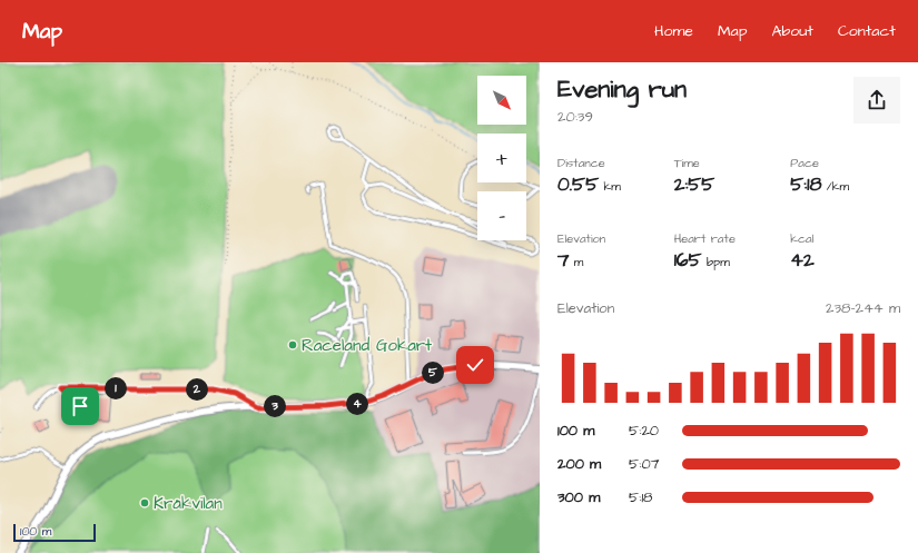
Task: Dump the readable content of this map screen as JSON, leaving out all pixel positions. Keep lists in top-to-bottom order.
{
  "places": ["Raceland Gokart", "Kråkvilan"],
  "scale_bar": "100 m",
  "north": "bottom right",
  "page": {
    "header": "Map",
    "nav": [
      "Home",
      "Map",
      "About",
      "Contact"
    ],
    "heading": ["Evening run", "20:39"],
    "map_buttons": ["+", "−"],
    "stats": [
      ["Distance", "0.55 km"],
      ["Time", "2:55"],
      ["Pace", "5:18 /km"],
      ["Elevation", "7 m"],
      ["Heart rate", "165 bpm"],
      ["kcal", "42"]
    ],
    "chart": ["Elevation", "238–244 m"],
    "pins": [
      "5",
      "1",
      "2",
      "4",
      "3"
    ],
    "list": [
      {
        "name": "100 m",
        "note": "5:20"
      },
      {
        "name": "200 m",
        "note": "5:07"
      },
      {
        "name": "300 m",
        "note": "5:18"
      }
    ],
    "scale": "100 m"
  }
}
